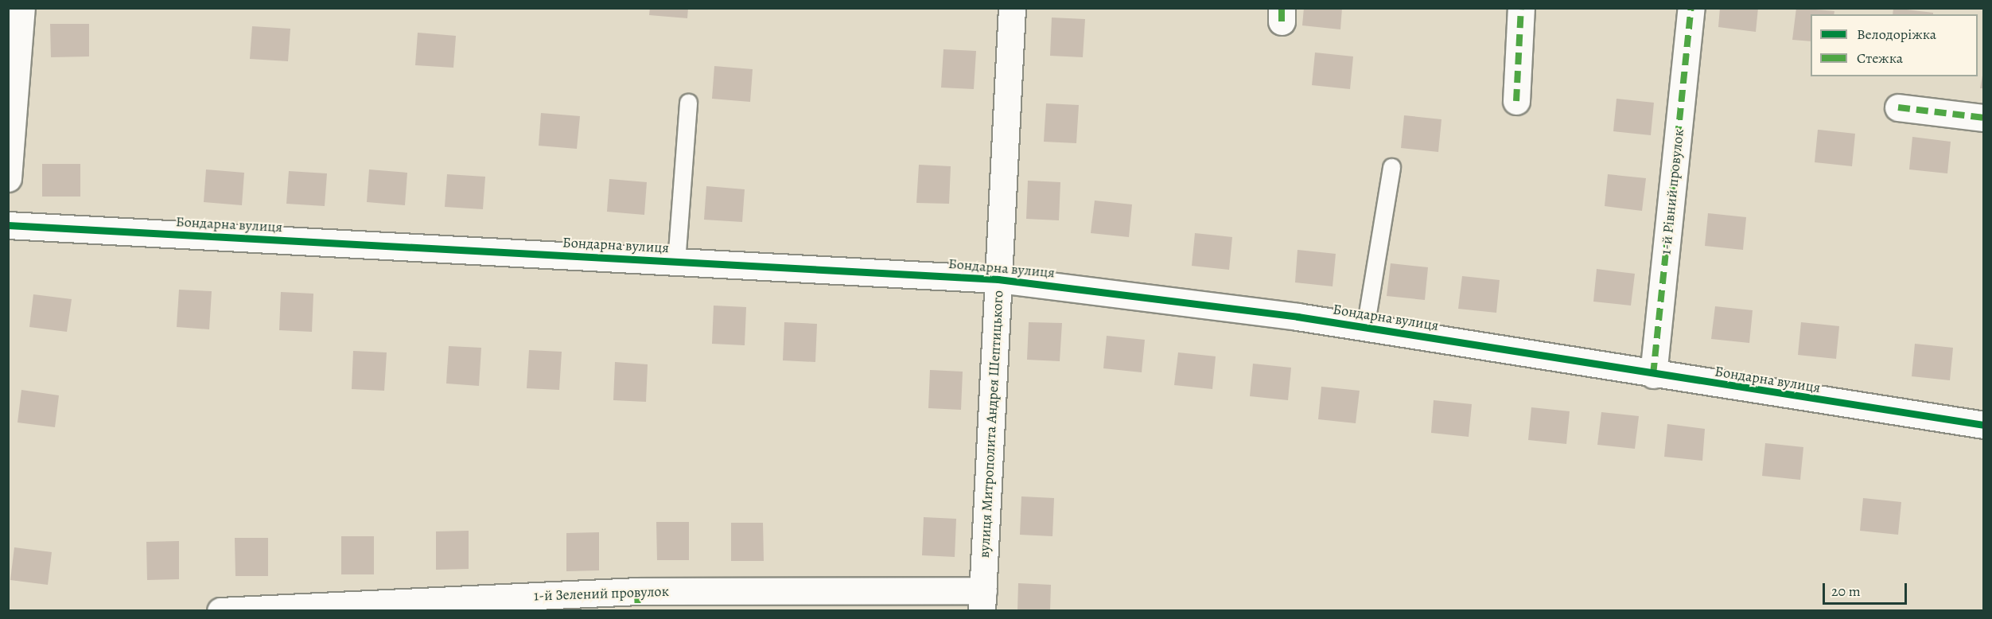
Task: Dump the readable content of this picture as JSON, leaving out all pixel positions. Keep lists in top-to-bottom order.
{
  "streets": {
    "street": [
      "1-й Рівний провулок",
      "Бондарна вулиця",
      "вулиця Митрополита Андрея Шептицького",
      "1-й Зелений провулок"
    ]
  },
  "crossings": [
    ["1-й Рівний провулок", "Бондарна вулиця"],
    ["Бондарна вулиця", "вулиця Митрополита Андрея Шептицького"],
    ["вулиця Митрополита Андрея Шептицького", "1-й Зелений провулок"]
  ],
  "legend": ["Велодоріжка", "Стежка"],
  "scale_bar": "20 m"
}
